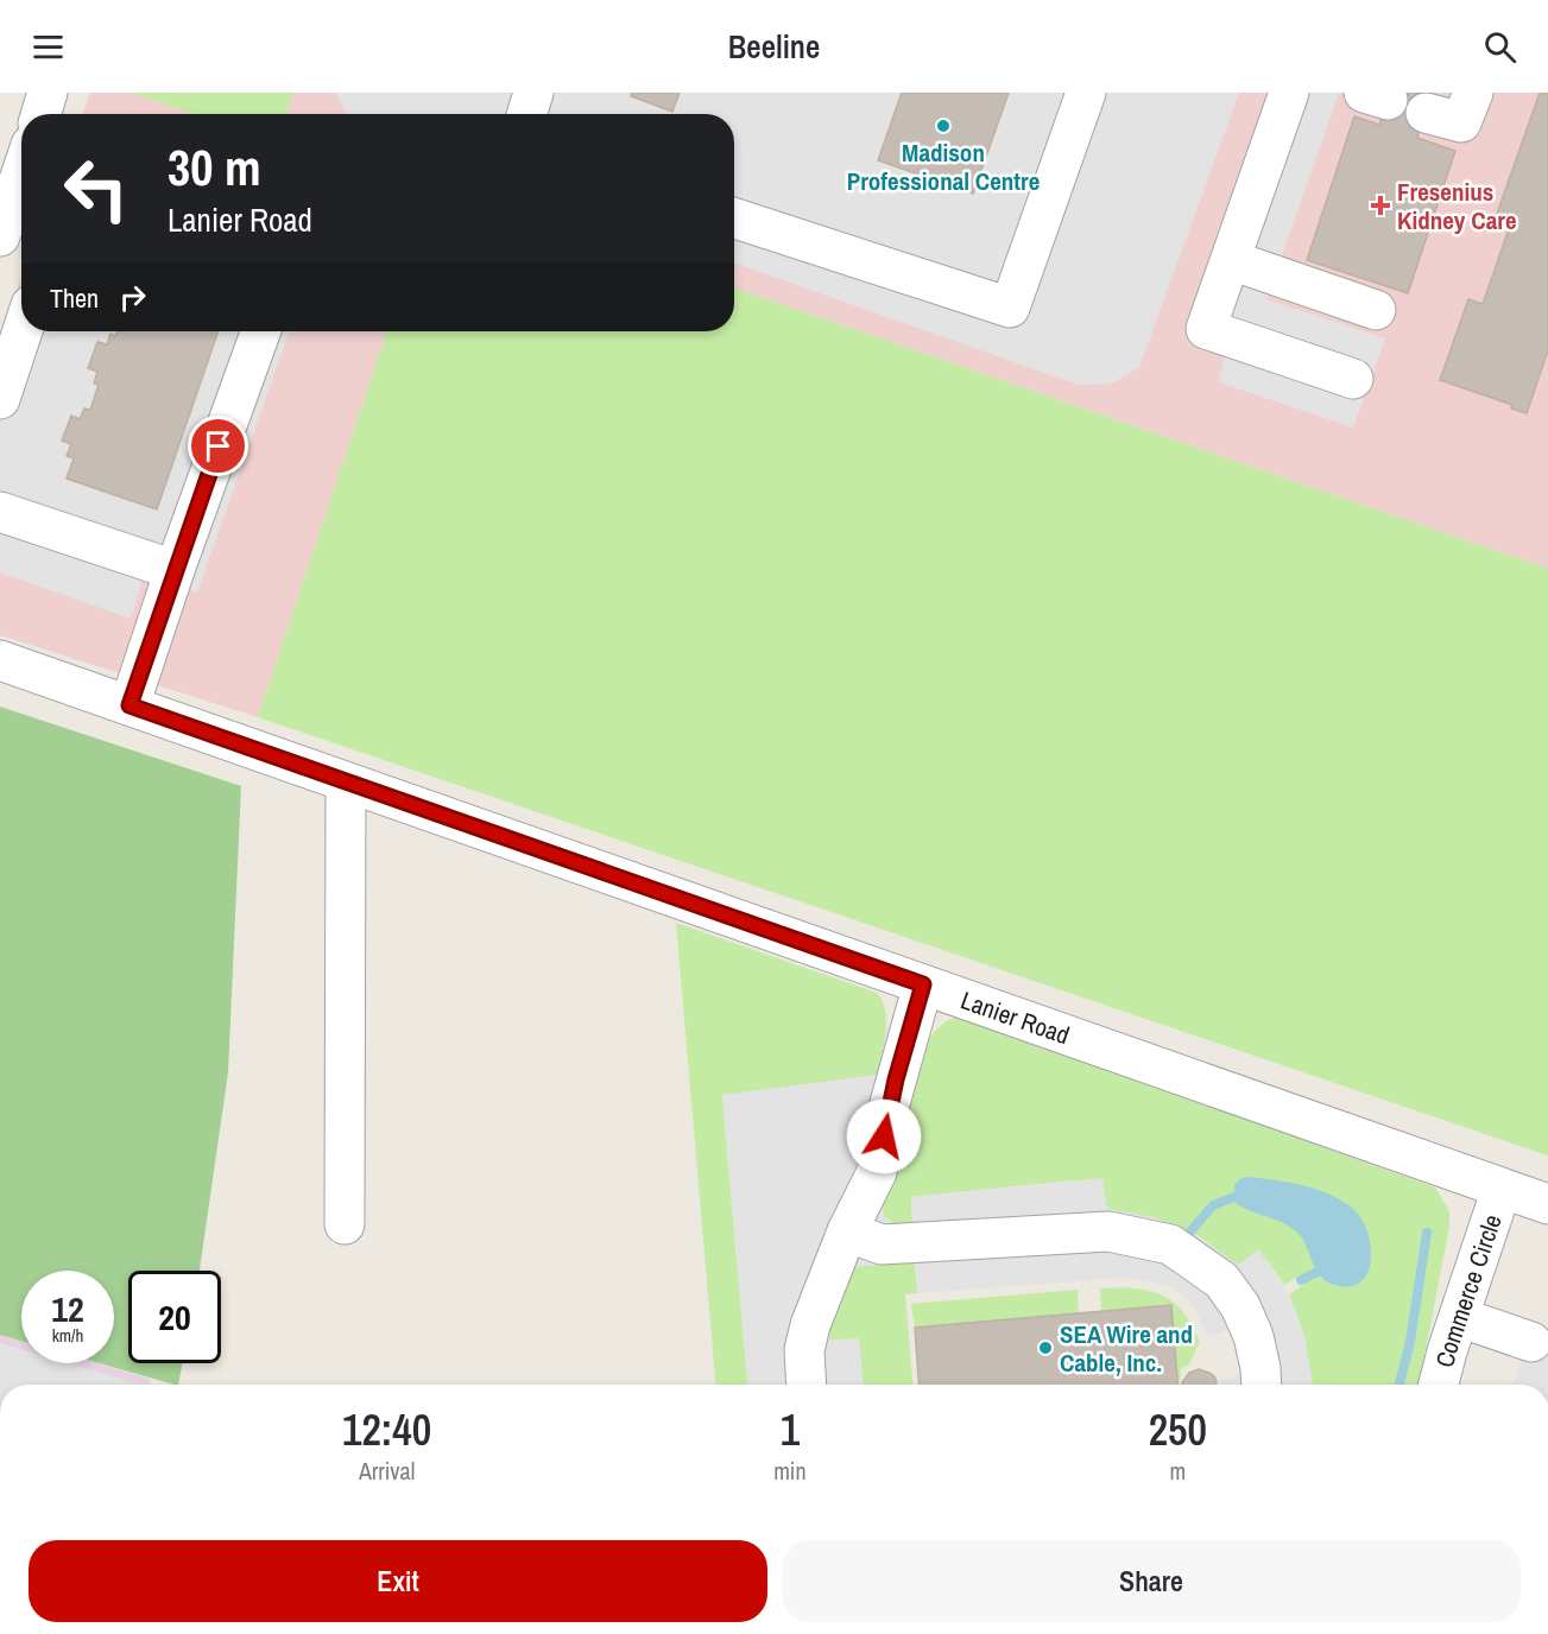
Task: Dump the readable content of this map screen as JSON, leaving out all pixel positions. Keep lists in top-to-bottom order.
{
  "streets": {
    "street": ["Lanier Road", "Commerce Circle"]
  },
  "crossings": [
    ["Lanier Road", "Commerce Circle"]
  ],
  "places": {
    "other": ["Madison Professional Centre", "SEA Wire and Cable, Inc."],
    "health": ["Fresenius Kidney Care"]
  },
  "page": {
    "header": "Beeline",
    "turn": ["30 m", "Lanier Road"],
    "then": "Then",
    "speed": "12 km/h",
    "limit": "20",
    "eta": [
      "12:40",
      "Arrival",
      "1",
      "min",
      "250",
      "m"
    ],
    "buttons": ["Exit", "Share"]
  }
}
